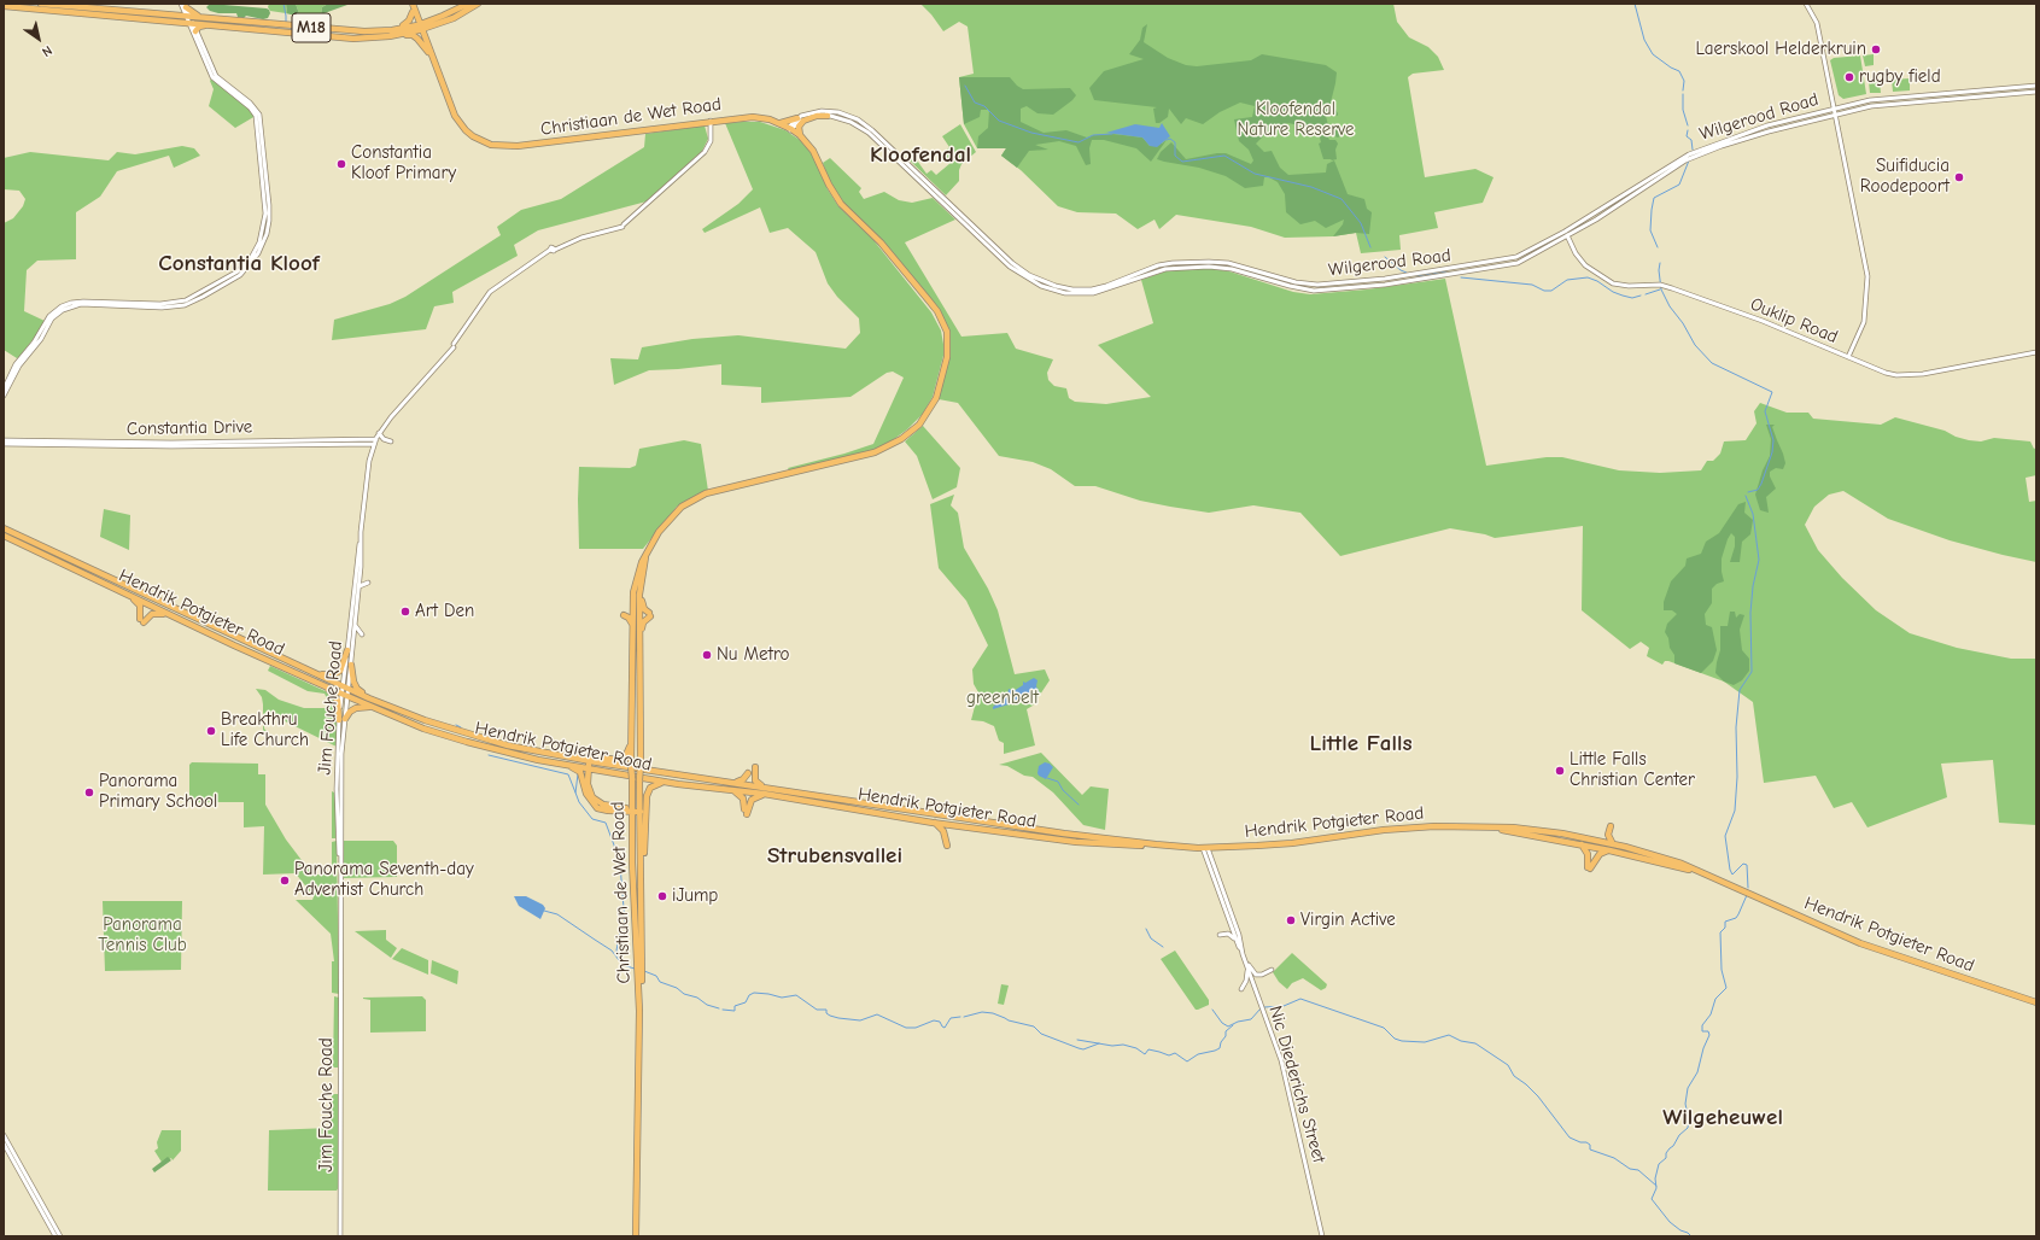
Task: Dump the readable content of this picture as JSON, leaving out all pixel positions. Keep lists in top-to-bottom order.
{
  "streets": {
    "main road": ["M18", "Christiaan de Wet Road", "Hendrik Potgieter Road"],
    "street": [
      "Wilgerood Road",
      "Ouklip Road",
      "Constantia Drive",
      "Jim Fouche Road",
      "Nic Diederichs Street"
    ]
  },
  "crossings": [
    ["M18", "Christiaan de Wet Road"],
    ["Christiaan de Wet Road", "Wilgerood Road"],
    ["Christiaan de Wet Road", "Jim Fouche Road"],
    ["Wilgerood Road", "Ouklip Road"],
    ["Constantia Drive", "Jim Fouche Road"],
    ["Hendrik Potgieter Road", "Jim Fouche Road"],
    ["Hendrik Potgieter Road", "Nic Diederichs Street"]
  ],
  "districts": [
    "Kloofendal",
    "Constantia Kloof",
    "Little Falls",
    "Strubensvallei",
    "Wilgeheuwel"
  ],
  "parks": ["Kloofendal Nature Reserve", "greenbelt", "Panorama Tennis Club"],
  "places": [
    "Laerskool Helderkruin",
    "rugby field",
    "Constantia Kloof Primary",
    "Suifiducia Roodepoort",
    "Art Den",
    "Nu Metro",
    "Breakthru Life Church",
    "Little Falls Christian Center",
    "Panorama Primary School",
    "Panorama Seventh-day Adventist Church",
    "iJump",
    "Virgin Active"
  ],
  "north": "bottom right"
}
